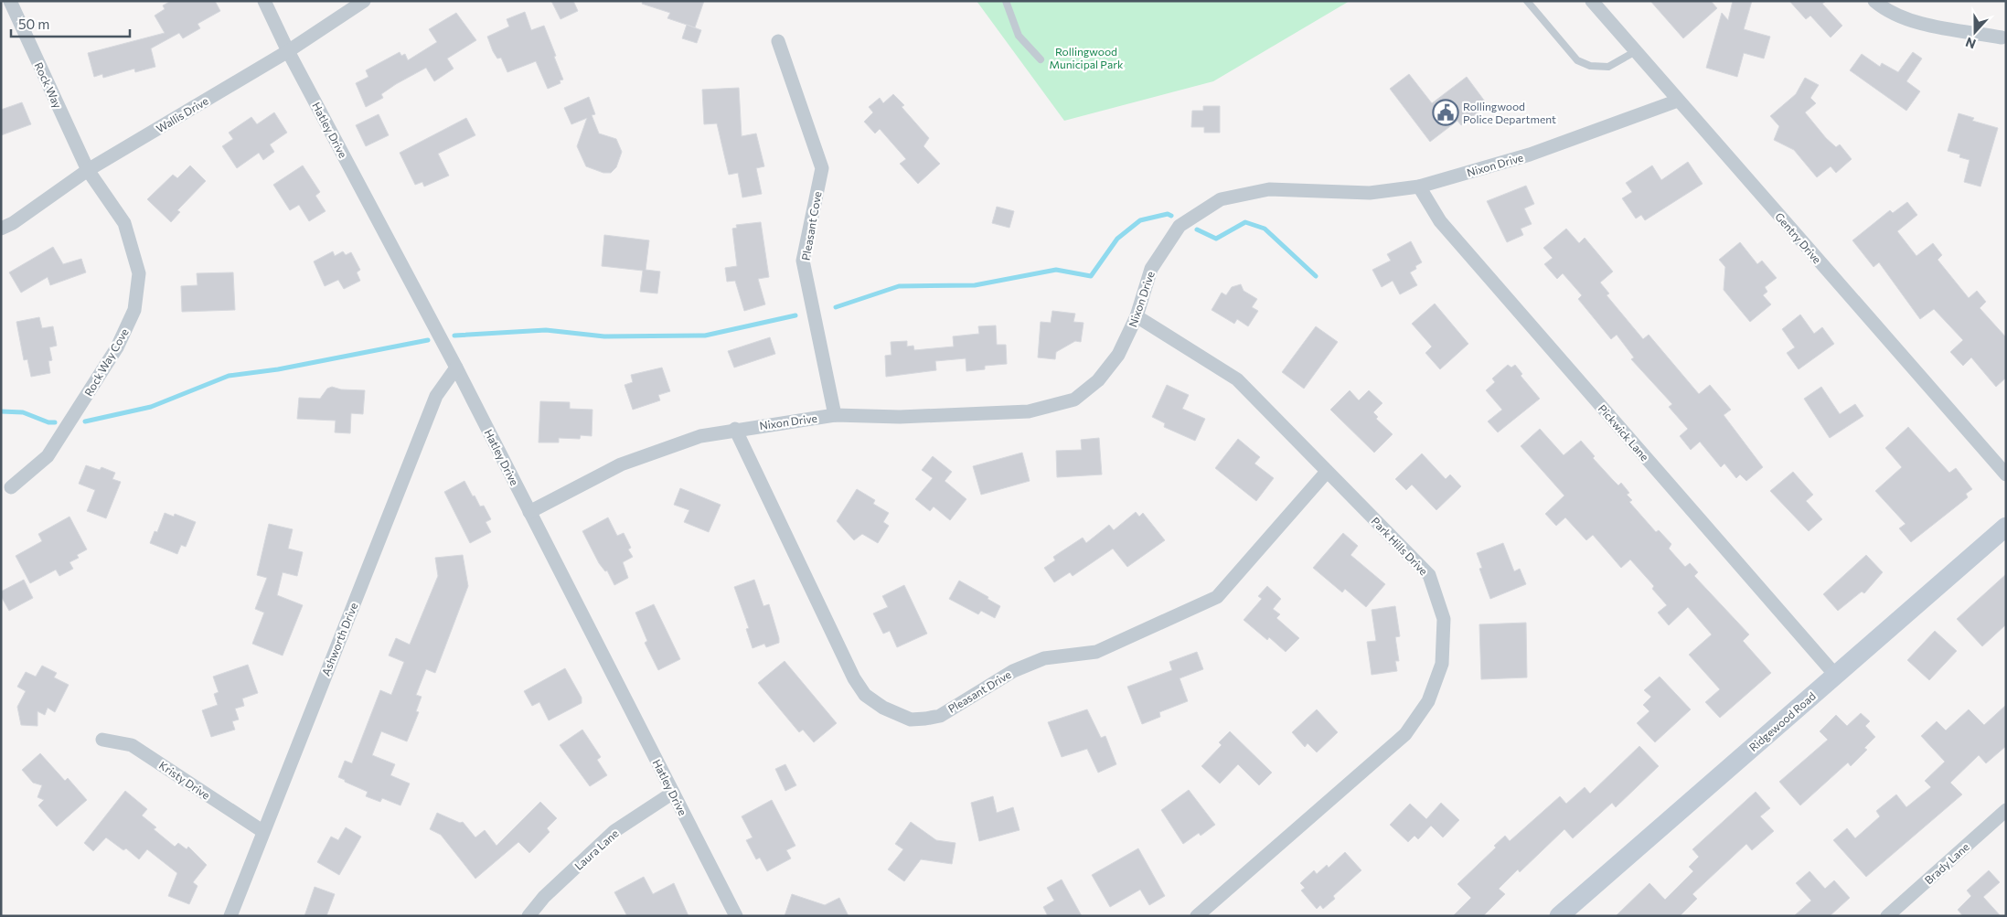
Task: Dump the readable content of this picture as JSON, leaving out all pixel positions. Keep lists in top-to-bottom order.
{
  "streets": {
    "street": [
      "Rock Way",
      "Wallis Drive",
      "Hatley Drive",
      "Nixon Drive",
      "Pleasant Cove",
      "Gentry Drive",
      "Rock Way Cove",
      "Pickwick Lane",
      "Park Hills Drive",
      "Ashworth Drive",
      "Pleasant Drive",
      "Ridgewood Road",
      "Kristy Drive",
      "Laura Lane",
      "Brady Lane"
    ]
  },
  "crossings": [
    ["Rock Way", "Wallis Drive"],
    ["Rock Way", "Rock Way Cove"],
    ["Wallis Drive", "Hatley Drive"],
    ["Wallis Drive", "Rock Way Cove"],
    ["Hatley Drive", "Nixon Drive"],
    ["Hatley Drive", "Ashworth Drive"],
    ["Hatley Drive", "Laura Lane"],
    ["Nixon Drive", "Pleasant Cove"],
    ["Nixon Drive", "Gentry Drive"],
    ["Nixon Drive", "Pickwick Lane"],
    ["Nixon Drive", "Park Hills Drive"],
    ["Nixon Drive", "Pleasant Drive"],
    ["Pickwick Lane", "Ridgewood Road"],
    ["Park Hills Drive", "Pleasant Drive"],
    ["Ashworth Drive", "Kristy Drive"]
  ],
  "parks": ["Rollingwood Municipal Park"],
  "places": {
    "public building": ["Rollingwood Police Department"]
  },
  "scale_bar": "50 m",
  "north": "bottom"
}
